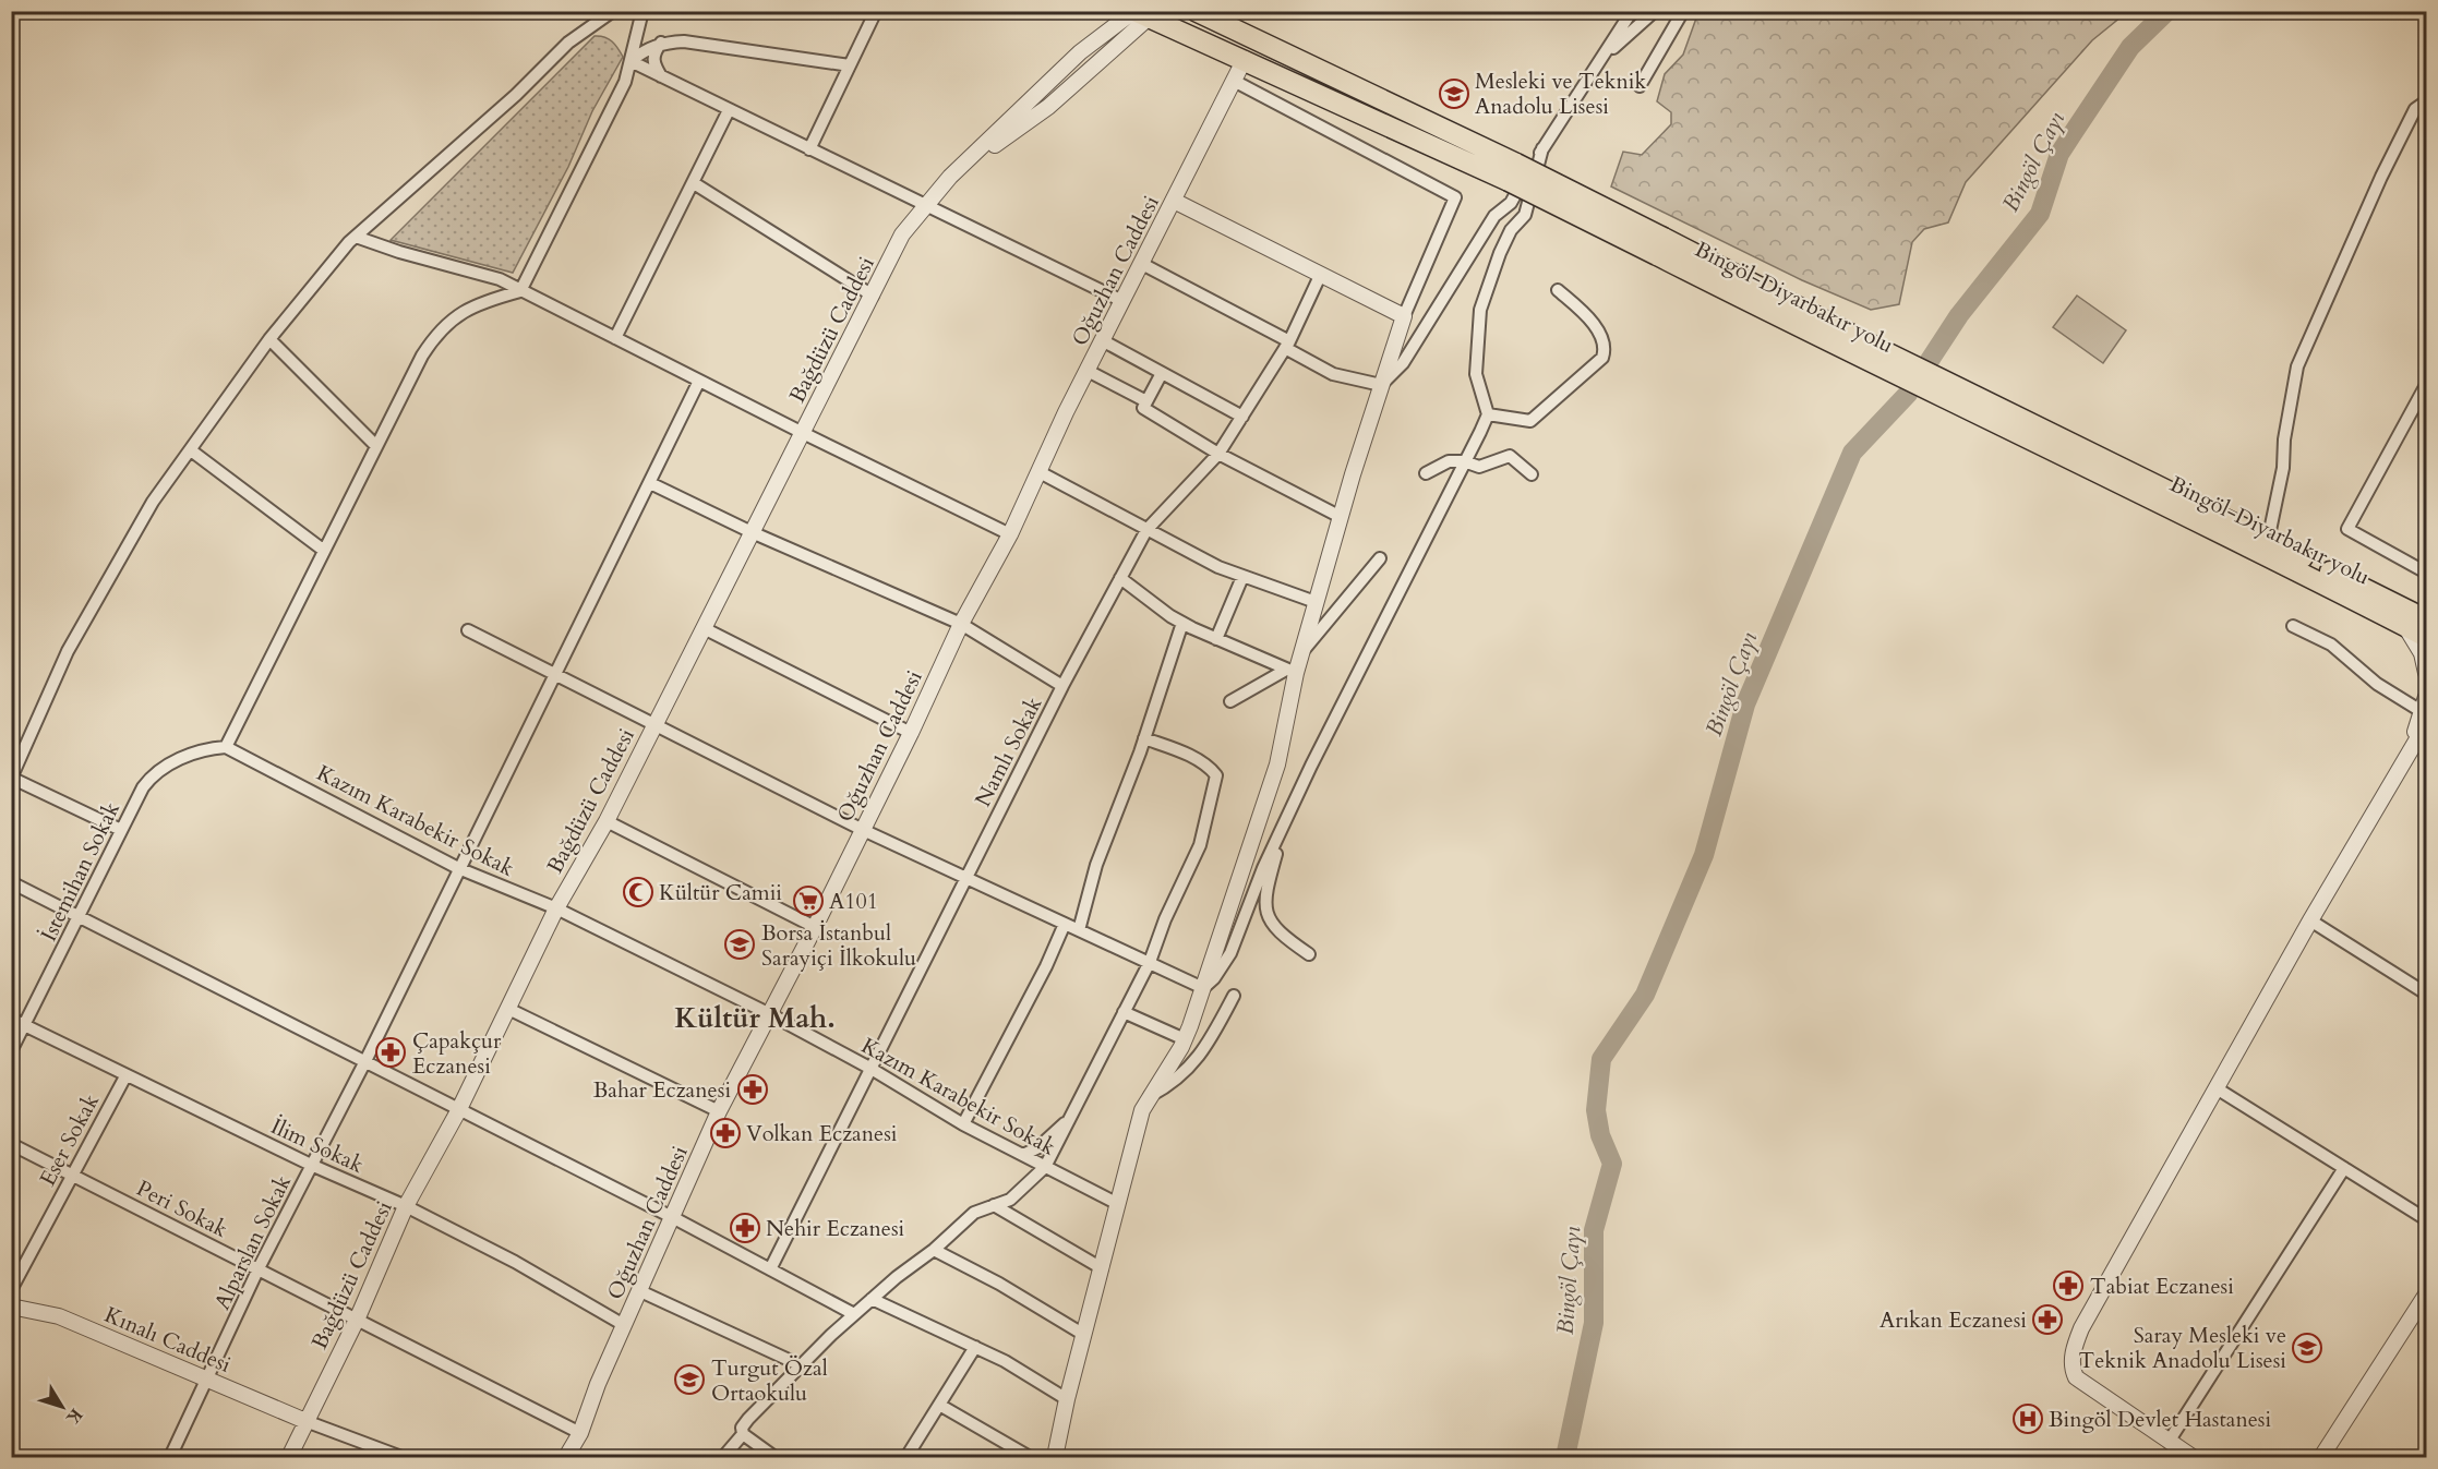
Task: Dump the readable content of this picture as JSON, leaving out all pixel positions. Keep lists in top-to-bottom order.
{
  "streets": {
    "main road": ["Bingöl-Diyarbakır yolu"],
    "street": [
      "Oğuzhan Caddesi",
      "Bağdüzü Caddesi",
      "Namlı Sokak",
      "Kazım Karabekir Sokak",
      "İstemihan Sokak",
      "Eser Sokak",
      "İlim Sokak",
      "Peri Sokak",
      "Alparslan Sokak",
      "Kınalı Caddesi"
    ]
  },
  "crossings": [
    ["Oğuzhan Caddesi", "Bingöl-Diyarbakır yolu"],
    ["Oğuzhan Caddesi", "Kazım Karabekir Sokak"],
    ["Oğuzhan Caddesi", "İlim Sokak"],
    ["Oğuzhan Caddesi", "Peri Sokak"],
    ["Bingöl-Diyarbakır yolu", "Bağdüzü Caddesi"],
    ["Bağdüzü Caddesi", "Kazım Karabekir Sokak"],
    ["Bağdüzü Caddesi", "İlim Sokak"],
    ["Bağdüzü Caddesi", "Peri Sokak"],
    ["Bağdüzü Caddesi", "Kınalı Caddesi"],
    ["Namlı Sokak", "Kazım Karabekir Sokak"],
    ["Kazım Karabekir Sokak", "İstemihan Sokak"],
    ["Kazım Karabekir Sokak", "Alparslan Sokak"],
    ["İstemihan Sokak", "İlim Sokak"],
    ["Eser Sokak", "İlim Sokak"],
    ["Eser Sokak", "Peri Sokak"],
    ["İlim Sokak", "Alparslan Sokak"],
    ["Peri Sokak", "Alparslan Sokak"],
    ["Alparslan Sokak", "Kınalı Caddesi"]
  ],
  "districts": ["Kültür Mah."],
  "water": ["Bingöl Çayı"],
  "places": {
    "school or university": [
      "Mesleki ve Teknik Anadolu Lisesi",
      "Borsa İstanbul Sarayiçi İlkokulu",
      "Saray Mesleki ve Teknik Anadolu Lisesi",
      "Turgut Özal Ortaokulu"
    ],
    "mosque": ["Kültür Camii"],
    "supermarket": ["A101"],
    "pharmacy": [
      "Çapakçur Eczanesi",
      "Bahar Eczanesi",
      "Volkan Eczanesi",
      "Nehir Eczanesi",
      "Tabiat Eczanesi",
      "Arıkan Eczanesi"
    ],
    "hospital": ["Bingöl Devlet Hastanesi"]
  },
  "north": "bottom right"
}
